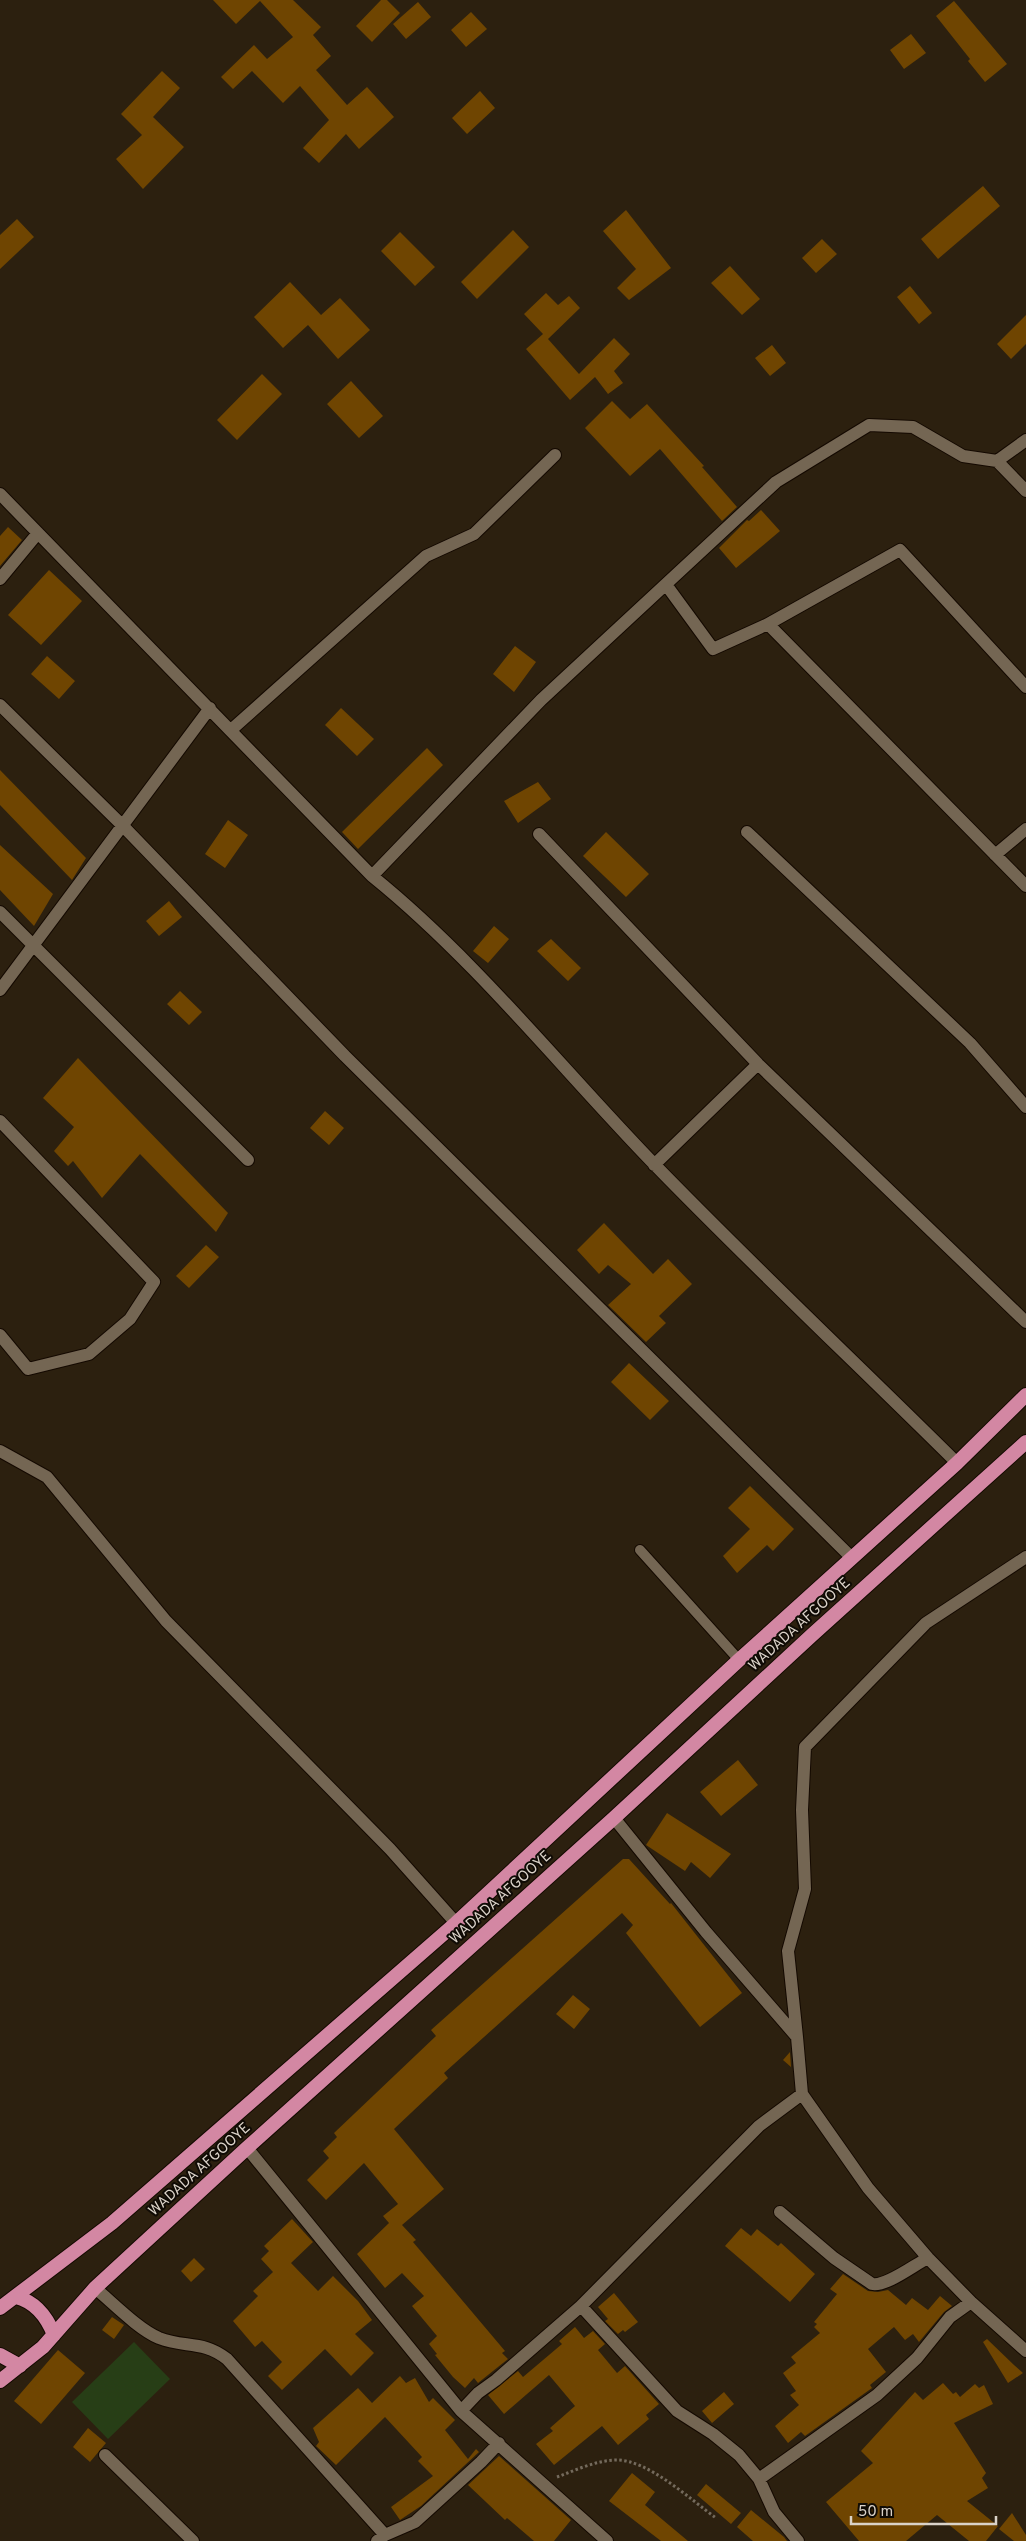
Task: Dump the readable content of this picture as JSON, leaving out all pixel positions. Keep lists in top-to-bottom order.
{
  "streets": {
    "highway": ["WADADA AFGOOYE"]
  },
  "scale_bar": "50 m"
}
